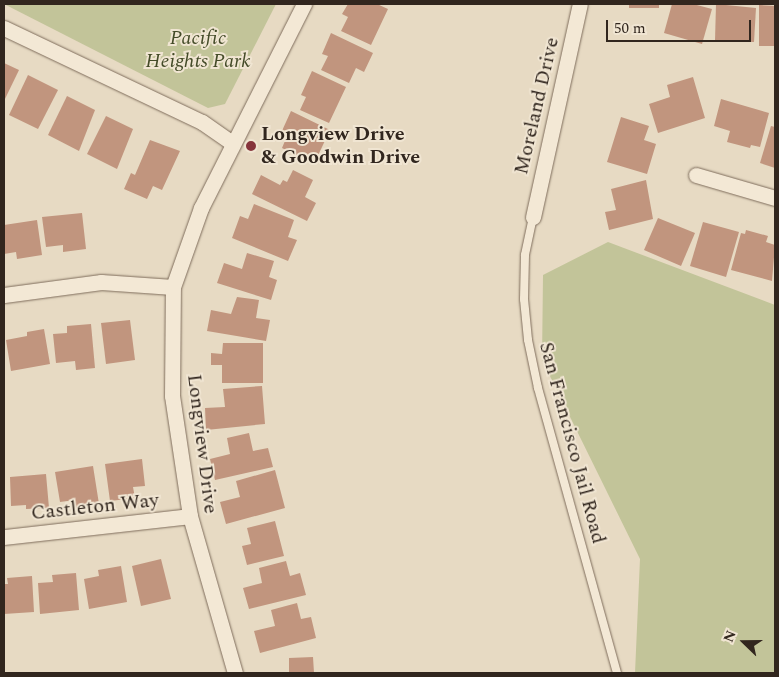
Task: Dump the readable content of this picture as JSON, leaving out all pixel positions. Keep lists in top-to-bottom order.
{
  "streets": {
    "street": ["Moreland Drive", "Longview Drive", "Castleton Way"],
    "lane": ["San Francisco Jail Road"]
  },
  "crossings": [
    ["Moreland Drive", "San Francisco Jail Road"],
    ["Longview Drive", "Castleton Way"]
  ],
  "parks": ["Pacific Heights Park"],
  "places": ["Longview Drive & Goodwin Drive"],
  "scale_bar": "50 m",
  "north": "left"
}
